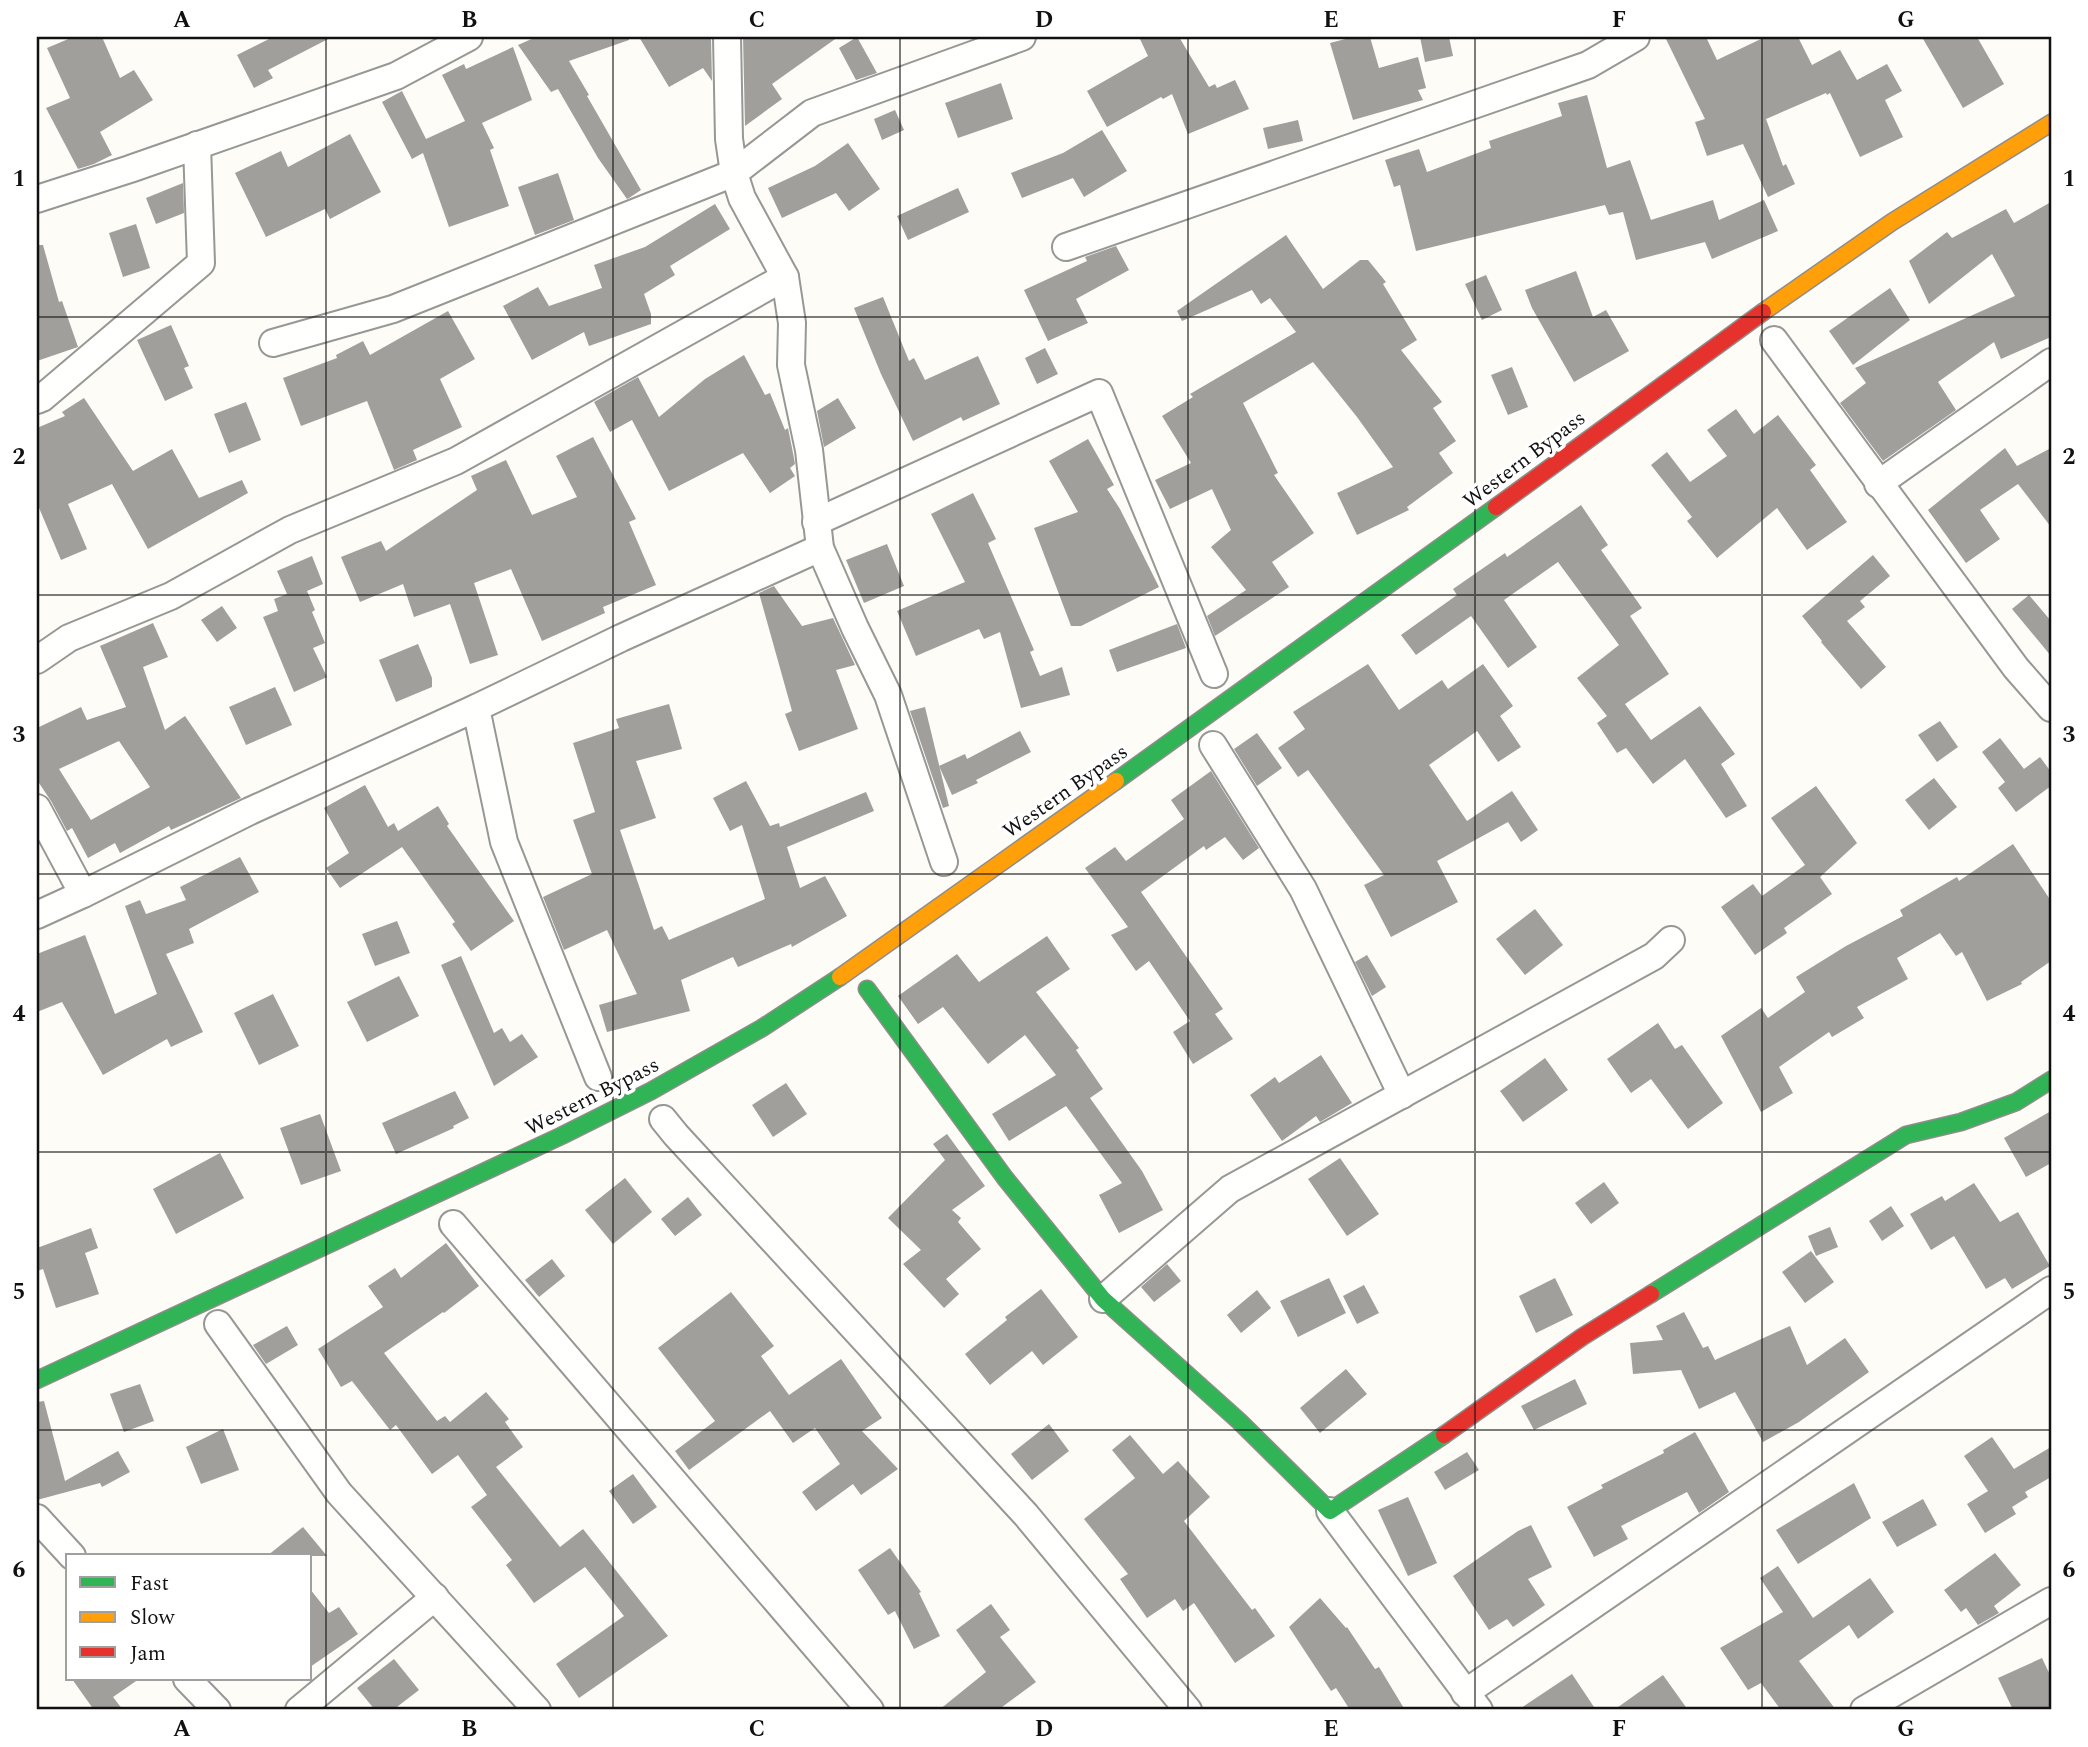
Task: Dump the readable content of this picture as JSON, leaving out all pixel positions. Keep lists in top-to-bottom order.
{
  "streets": {
    "main road": ["Western Bypass"]
  },
  "legend": ["Fast", "Slow", "Jam"],
  "grid": {
    "columns": [
      "A",
      "B",
      "C",
      "D",
      "E",
      "F",
      "G"
    ],
    "rows": [
      "1",
      "2",
      "3",
      "4",
      "5",
      "6"
    ]
  }
}
